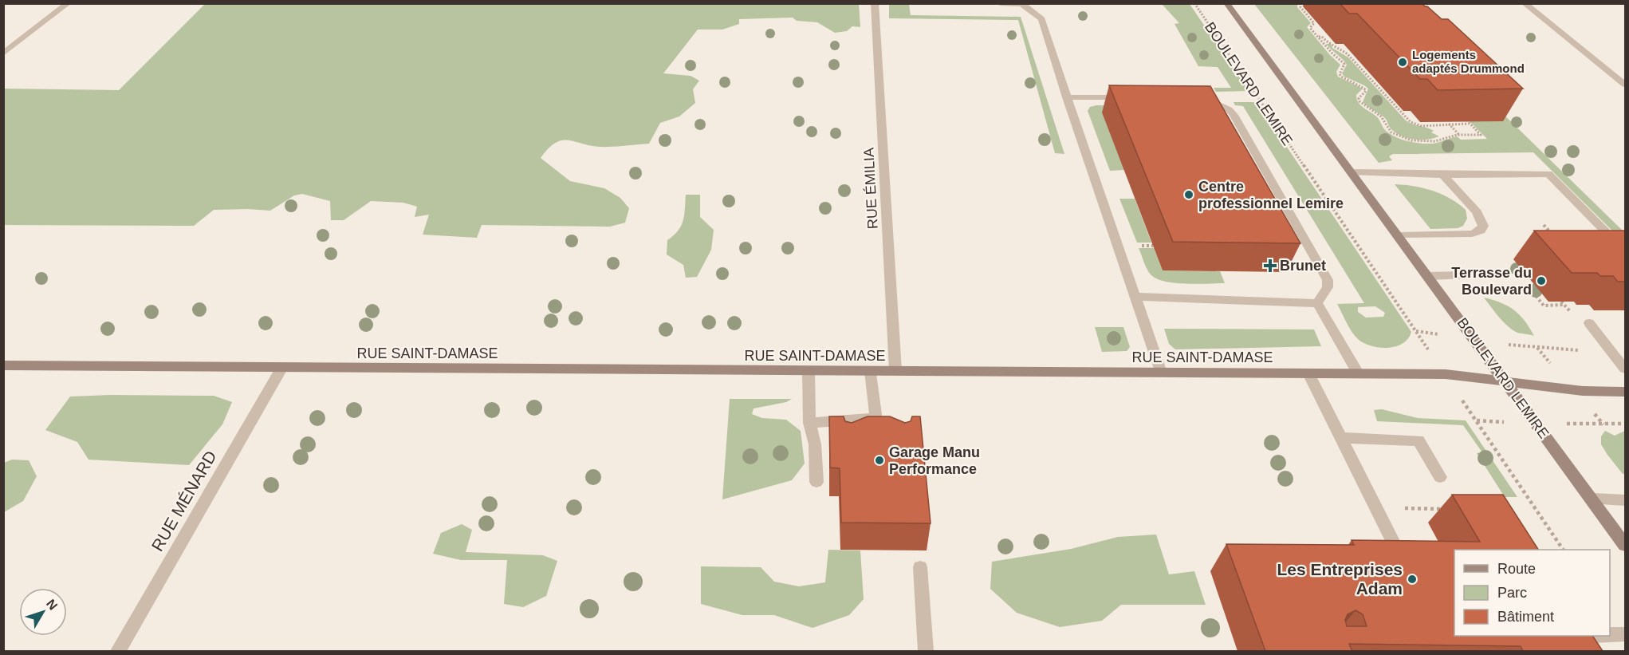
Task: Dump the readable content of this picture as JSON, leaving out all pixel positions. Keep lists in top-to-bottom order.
{
  "streets": {
    "street": [
      "BOULEVARD LEMIRE",
      "RUE ÉMILIA",
      "RUE SAINT-DAMASE",
      "RUE MÉNARD"
    ]
  },
  "crossings": [
    ["BOULEVARD LEMIRE", "RUE SAINT-DAMASE"],
    ["RUE ÉMILIA", "RUE SAINT-DAMASE"],
    ["RUE SAINT-DAMASE", "RUE MÉNARD"]
  ],
  "places": {
    "other": [
      "Logements adaptés Drummond",
      "Centre professionnel Lemire",
      "Terrasse du Boulevard",
      "Garage Manu Performance",
      "Les Entreprises Adam"
    ],
    "health": ["Brunet"]
  },
  "legend": ["Route", "Parc", "Bâtiment"],
  "north": "top right"
}
